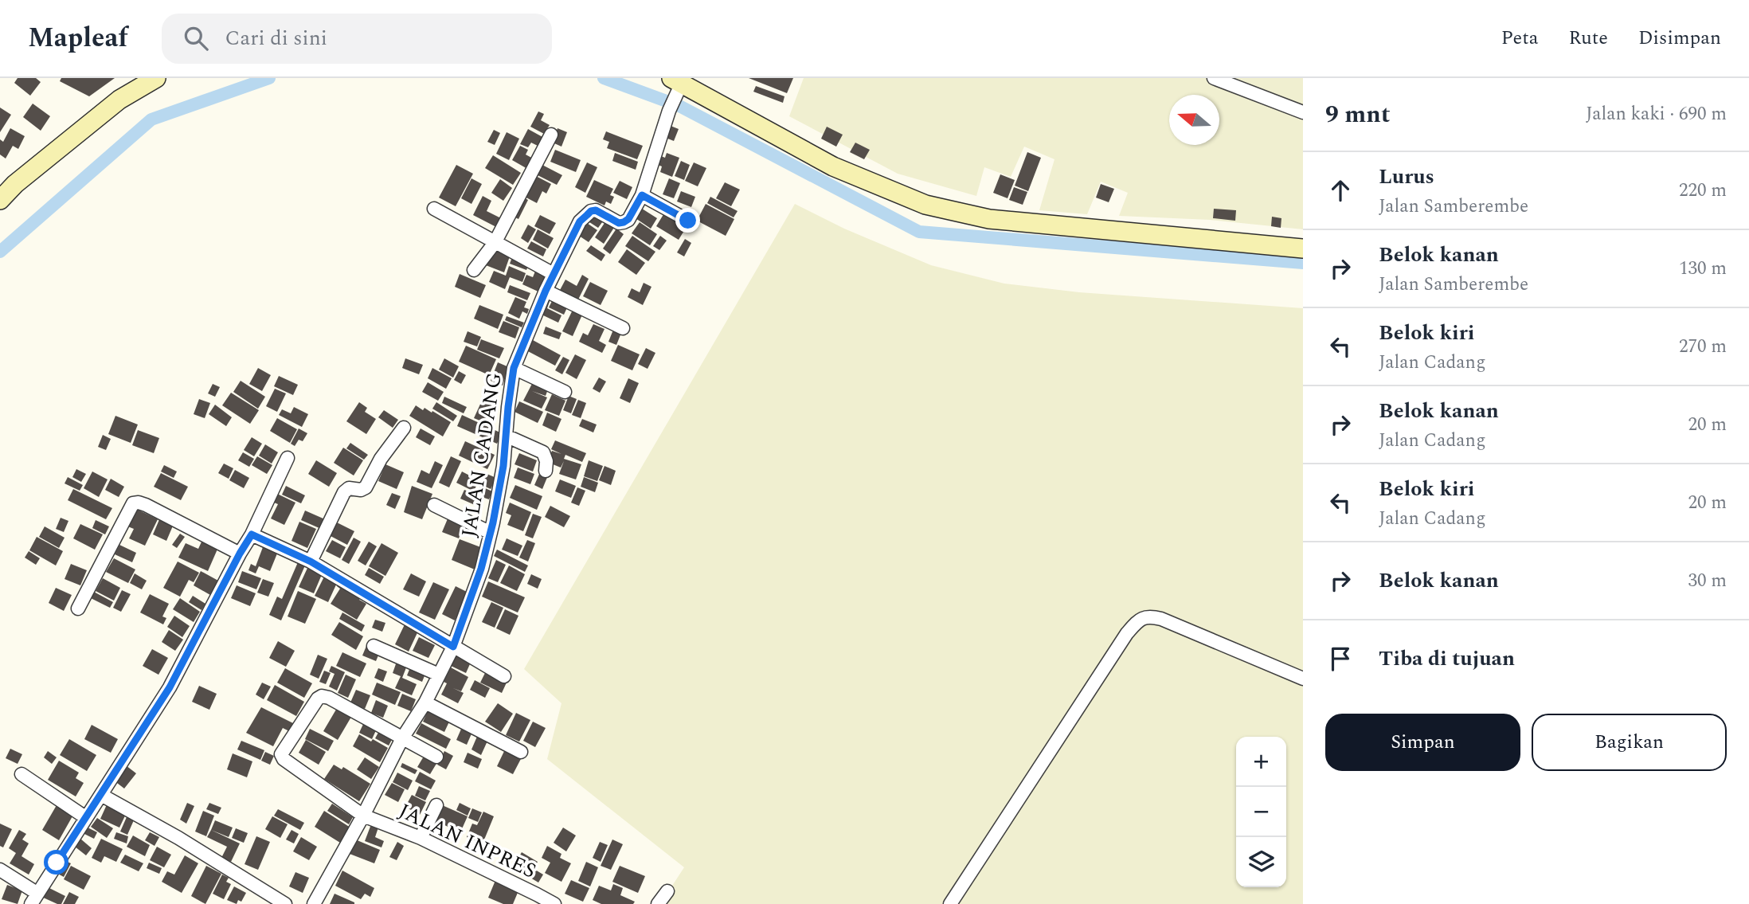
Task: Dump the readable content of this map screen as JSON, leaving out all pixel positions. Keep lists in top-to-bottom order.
{
  "streets": {
    "street": ["JALAN CADANG", "JALAN INPRES"]
  },
  "crossings": [
    ["JALAN CADANG", "JALAN INPRES"]
  ],
  "north": "left",
  "page": {
    "header": "Mapleaf",
    "search": "Cari di sini",
    "nav": ["Peta", "Rute", "Disimpan"],
    "heading": ["9 mnt", "Jalan kaki · 690 m"],
    "list": [
      ["Lurus", "Jalan Samberembe", "220 m"],
      ["Belok kanan", "Jalan Samberembe", "130 m"],
      ["Belok kiri", "Jalan Cadang", "270 m"],
      ["Belok kanan", "Jalan Cadang", "20 m"],
      ["Belok kiri", "Jalan Cadang", "20 m"],
      ["Belok kanan", "30 m"],
      "Tiba di tujuan"
    ],
    "buttons": ["Simpan", "Bagikan"],
    "map_buttons": ["+", "−"]
  }
}
